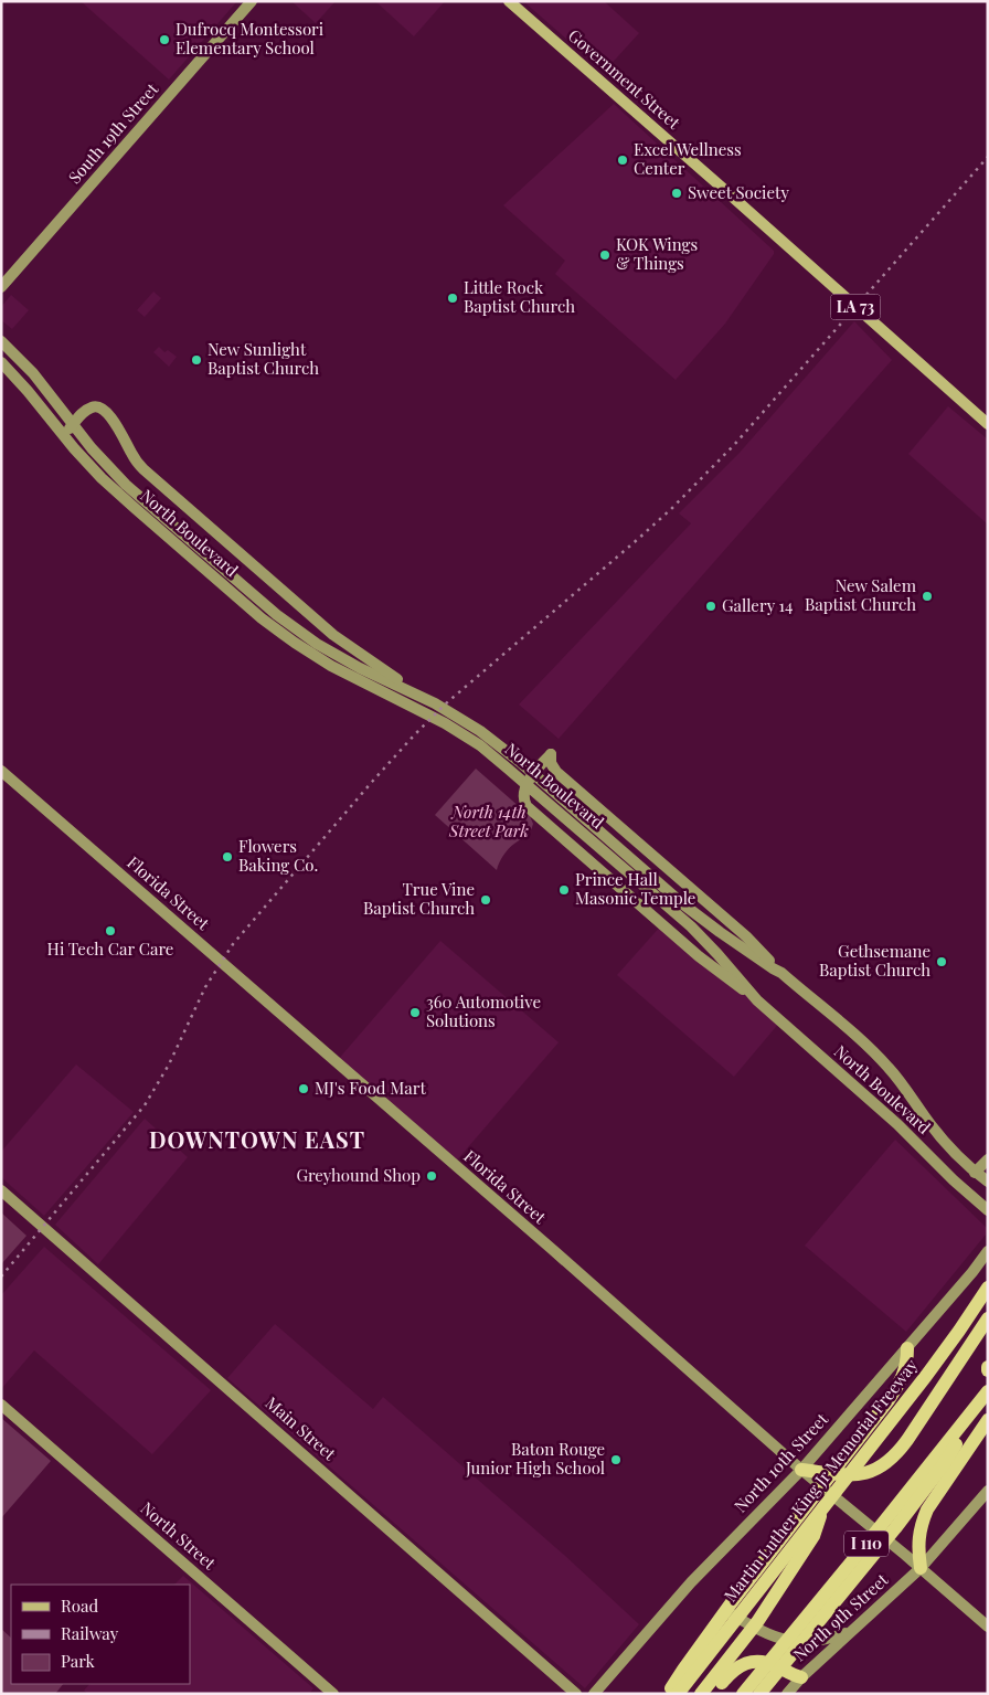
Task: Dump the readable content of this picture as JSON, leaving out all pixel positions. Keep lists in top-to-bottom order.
{
  "streets": {
    "highway": ["Martin Luther King Jr Memorial Freeway", "I 110"],
    "main road": ["Government Street", "LA 73"],
    "street": [
      "South 19th Street",
      "North Boulevard",
      "Florida Street",
      "Main Street",
      "North 10th Street",
      "North Street",
      "North 9th Street"
    ]
  },
  "crossings": [
    ["Florida Street", "North 10th Street"],
    ["Florida Street", "North 9th Street"]
  ],
  "districts": ["DOWNTOWN EAST"],
  "parks": ["North 14th Street Park"],
  "places": [
    "Dufrocq Montessori Elementary School",
    "Excel Wellness Center",
    "Sweet Society",
    "KOK Wings & Things",
    "Little Rock Baptist Church",
    "New Sunlight Baptist Church",
    "New Salem Baptist Church",
    "Gallery 14",
    "Flowers Baking Co.",
    "Prince Hall Masonic Temple",
    "True Vine Baptist Church",
    "Hi Tech Car Care",
    "Gethsemane Baptist Church",
    "360 Automotive Solutions",
    "MJ's Food Mart",
    "Greyhound Shop",
    "Baton Rouge Junior High School"
  ],
  "legend": ["Road", "Railway", "Park"]
}
